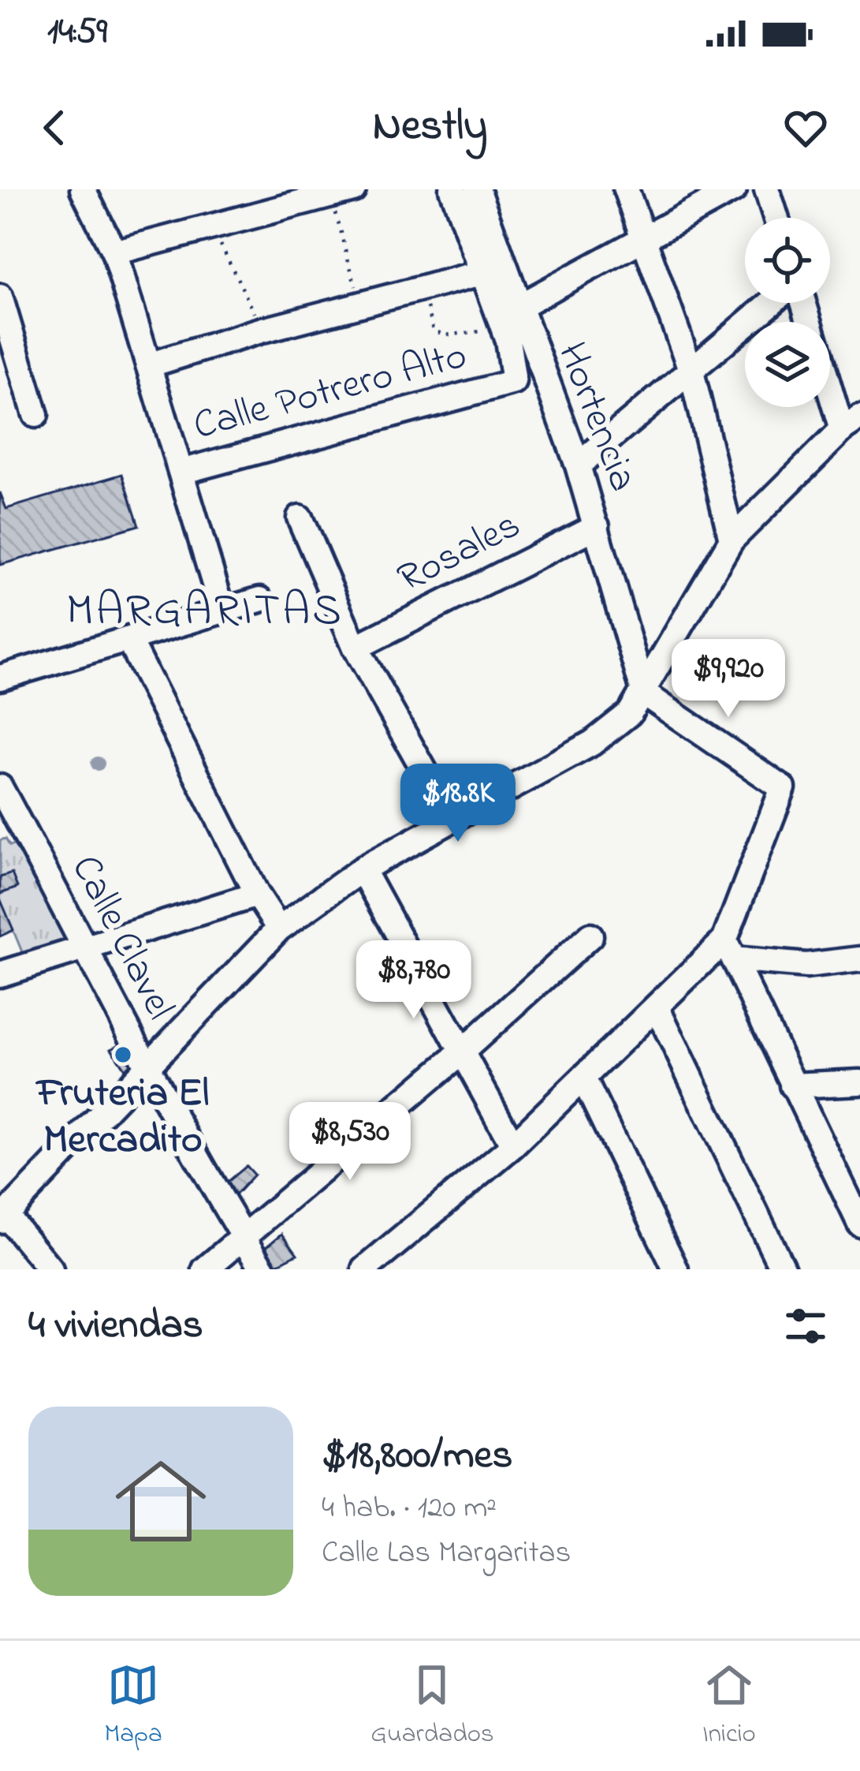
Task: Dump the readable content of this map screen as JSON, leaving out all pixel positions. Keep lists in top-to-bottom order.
{
  "streets": {
    "street": [
      "Calle Potrero Alto",
      "Hortencia",
      "Rosales",
      "Calle Clavel"
    ]
  },
  "crossings": [
    ["Calle Potrero Alto", "Hortencia"],
    ["Hortencia", "Rosales"]
  ],
  "districts": ["MARGARITAS"],
  "places": ["Fruteria El Mercadito"],
  "page": {
    "status": "14:59",
    "header": "Nestly",
    "price": [
      "$9,920",
      "$18.8K",
      "$8,780",
      "$8,530"
    ],
    "heading": "4 viviendas",
    "list": [
      {
        "name": "$18,800/mes",
        "note": "4 hab. · 120 m² · Calle Las Margaritas"
      }
    ],
    "tabs": ["Mapa", "Guardados", "Inicio"]
  }
}
